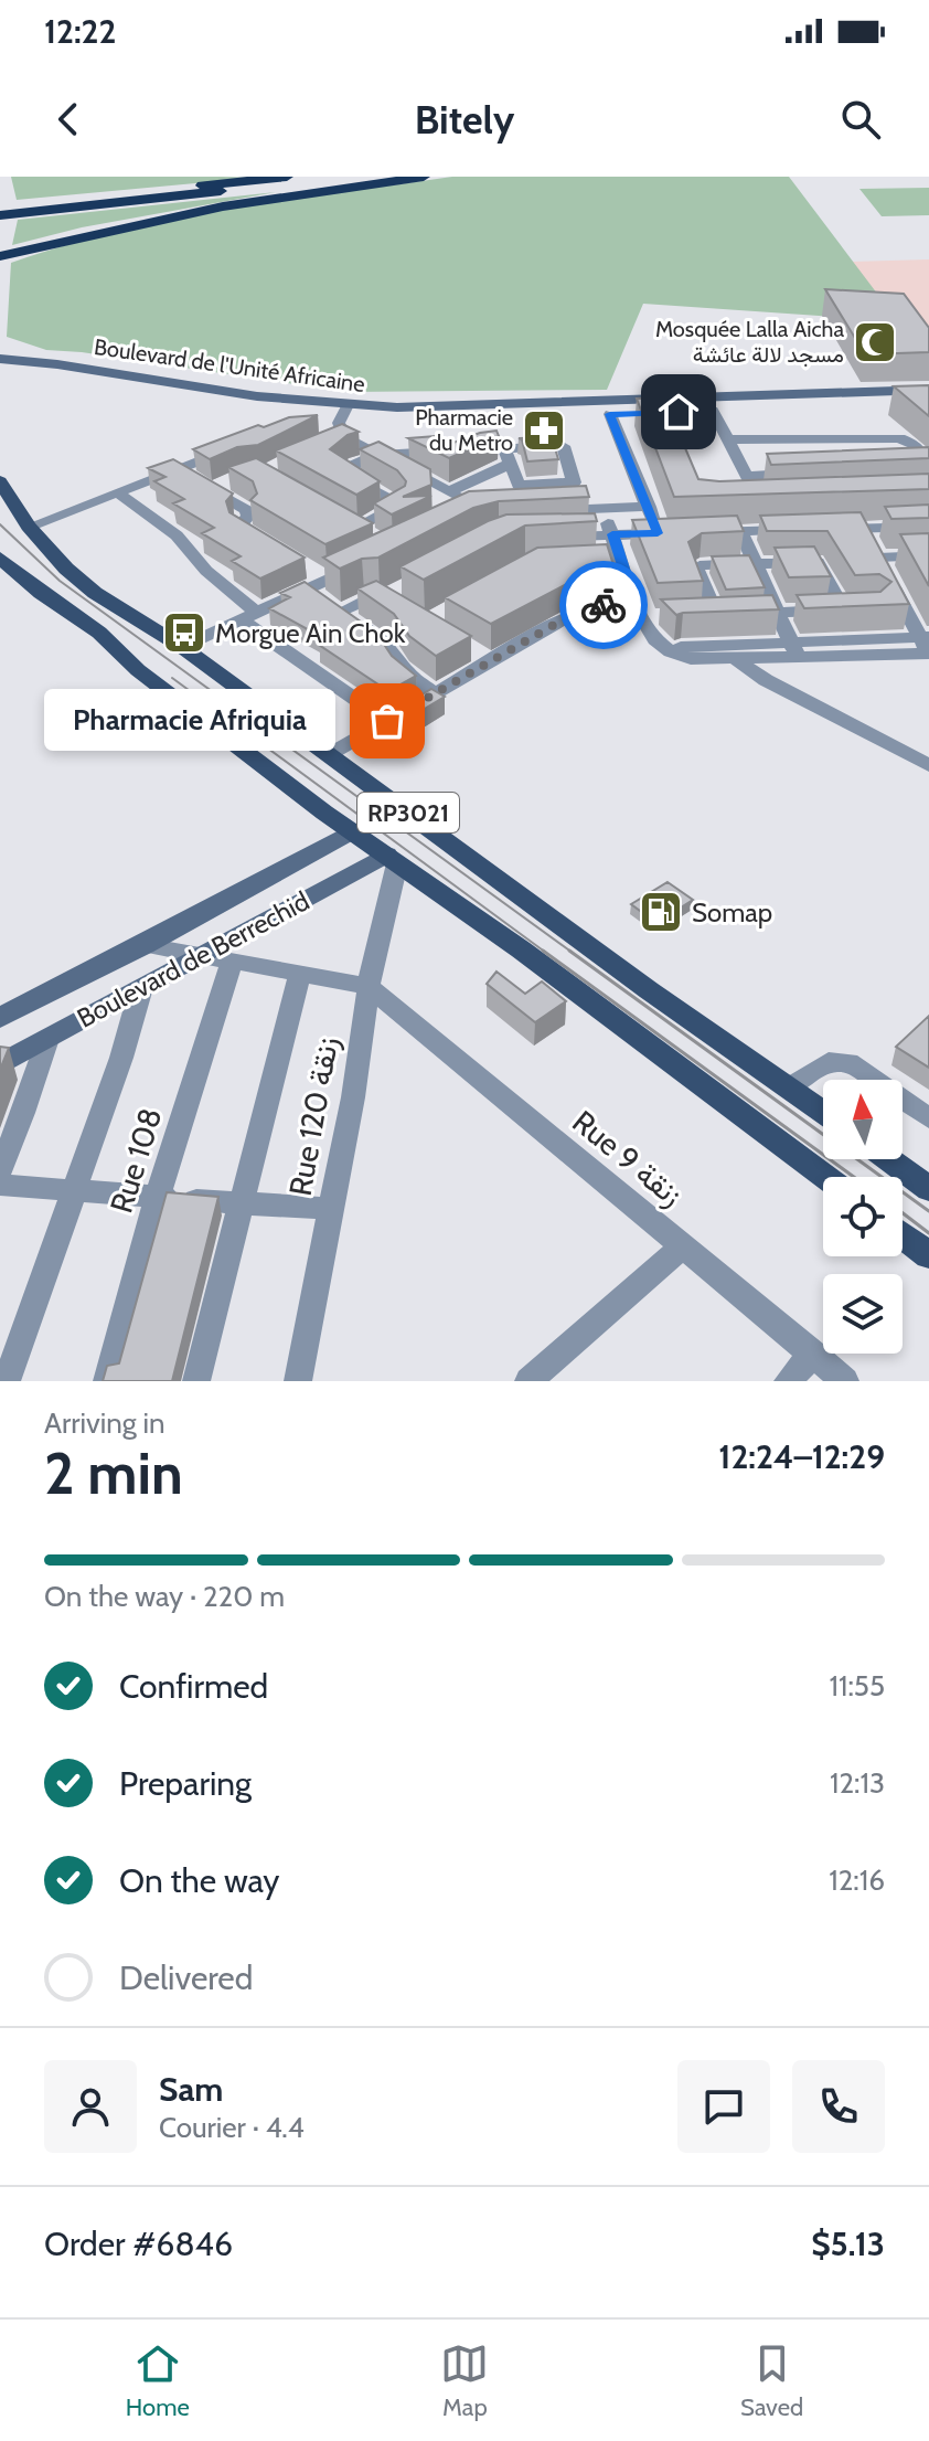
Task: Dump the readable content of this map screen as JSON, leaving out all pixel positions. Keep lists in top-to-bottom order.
{
  "streets": {
    "main road": ["Boulevard de l'Unité Africaine", "RP3021", "Boulevard de Berrechid"],
    "street": ["Rue 120 زنقة", "Rue 9 زنقة", "Rue 108"]
  },
  "crossings": [
    ["RP3021", "Boulevard de Berrechid"],
    ["RP3021", "Rue 120 زنقة"],
    ["Boulevard de Berrechid", "Rue 120 زنقة"],
    ["Rue 120 زنقة", "Rue 9 زنقة"]
  ],
  "places": {
    "mosque": ["Mosquée Lalla Aicha مسجد لالة عائشة"],
    "pharmacy": ["Pharmacie du Metro"],
    "bus stop": ["Morgue Ain Chok"],
    "other": ["Pharmacie Afriquia"],
    "fuel station": ["Somap"]
  },
  "north": "top",
  "page": {
    "status": "12:22",
    "header": "Bitely",
    "bubble": "Pharmacie Afriquia",
    "heading": ["2 min", "Arriving in", "12:24–12:29"],
    "panel": [
      "Sam",
      "Courier · 4.4",
      "Order #6846",
      "$5.13"
    ],
    "bar": "On the way · 220 m",
    "list": [
      ["Confirmed", "11:55"],
      ["Preparing", "12:13"],
      ["On the way", "12:16"],
      "Delivered"
    ],
    "tabs": ["Home", "Map", "Saved"]
  }
}
